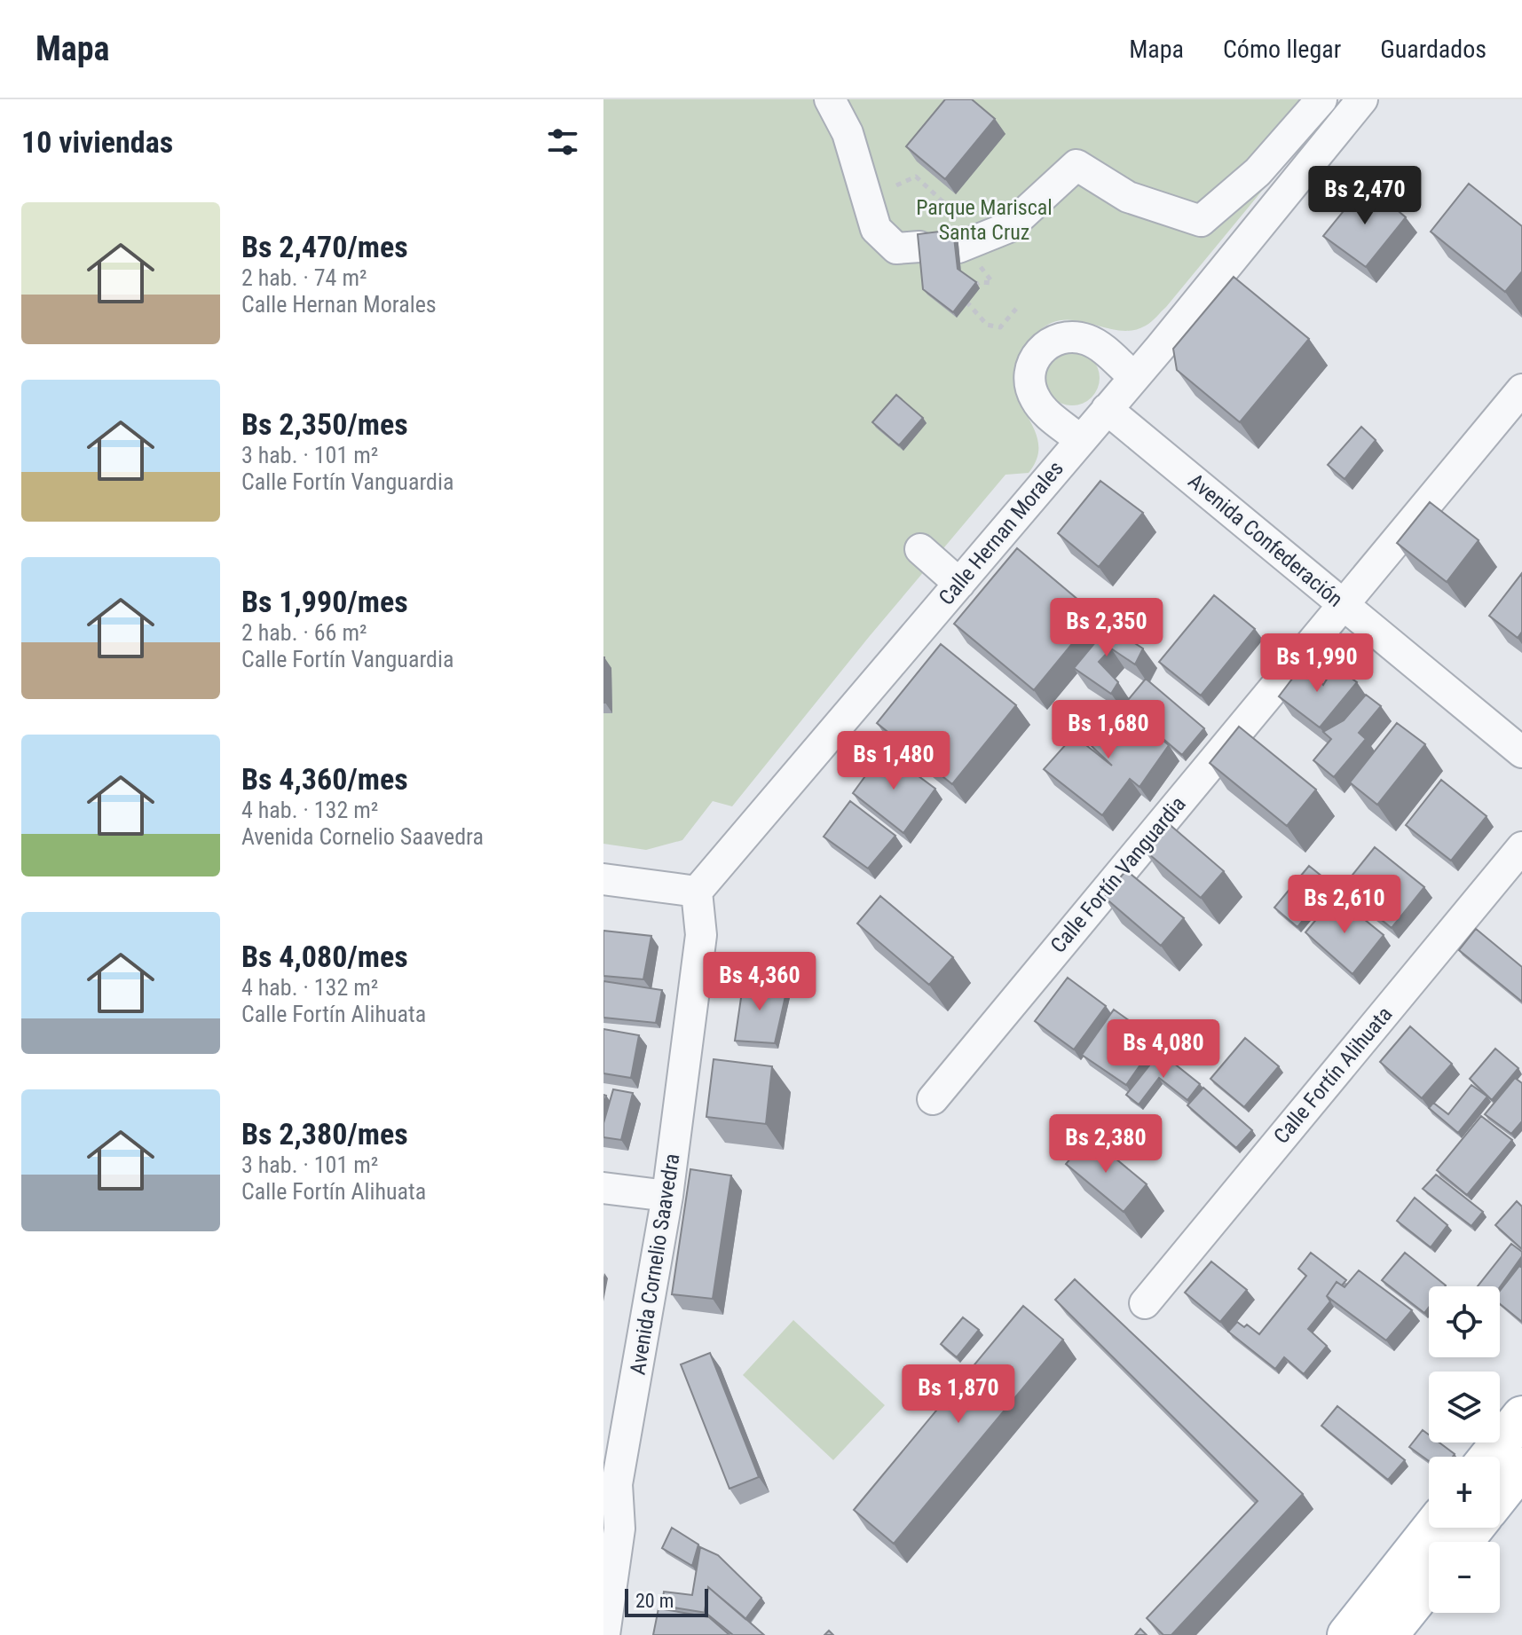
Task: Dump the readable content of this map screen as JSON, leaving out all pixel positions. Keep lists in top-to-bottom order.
{
  "streets": {
    "street": [
      "Calle Hernan Morales",
      "Avenida Confederación",
      "Calle Fortín Vanguardia",
      "Calle Fortín Alihuata",
      "Avenida Cornelio Saavedra"
    ]
  },
  "crossings": [
    ["Calle Hernan Morales", "Avenida Confederación"],
    ["Calle Hernan Morales", "Avenida Cornelio Saavedra"],
    ["Avenida Confederación", "Calle Fortín Vanguardia"]
  ],
  "parks": ["Parque Mariscal Santa Cruz"],
  "scale_bar": "20 m",
  "page": {
    "header": "Mapa",
    "nav": ["Mapa", "Cómo llegar", "Guardados"],
    "heading": "10 viviendas",
    "price": [
      "Bs 2,470",
      "Bs 2,350",
      "Bs 1,990",
      "Bs 1,680",
      "Bs 1,480",
      "Bs 2,610",
      "Bs 4,360",
      "Bs 4,080",
      "Bs 2,380",
      "Bs 1,870"
    ],
    "list": [
      {
        "name": "Bs 2,470/mes",
        "note": "2 hab. · 74 m² · Calle Hernan Morales"
      },
      {
        "name": "Bs 2,350/mes",
        "note": "3 hab. · 101 m² · Calle Fortín Vanguardia"
      },
      {
        "name": "Bs 1,990/mes",
        "note": "2 hab. · 66 m² · Calle Fortín Vanguardia"
      },
      {
        "name": "Bs 4,360/mes",
        "note": "4 hab. · 132 m² · Avenida Cornelio Saavedra"
      },
      {
        "name": "Bs 4,080/mes",
        "note": "4 hab. · 132 m² · Calle Fortín Alihuata"
      },
      {
        "name": "Bs 2,380/mes",
        "note": "3 hab. · 101 m² · Calle Fortín Alihuata"
      }
    ],
    "map_buttons": ["+", "−"],
    "scale": "20 m"
  }
}
